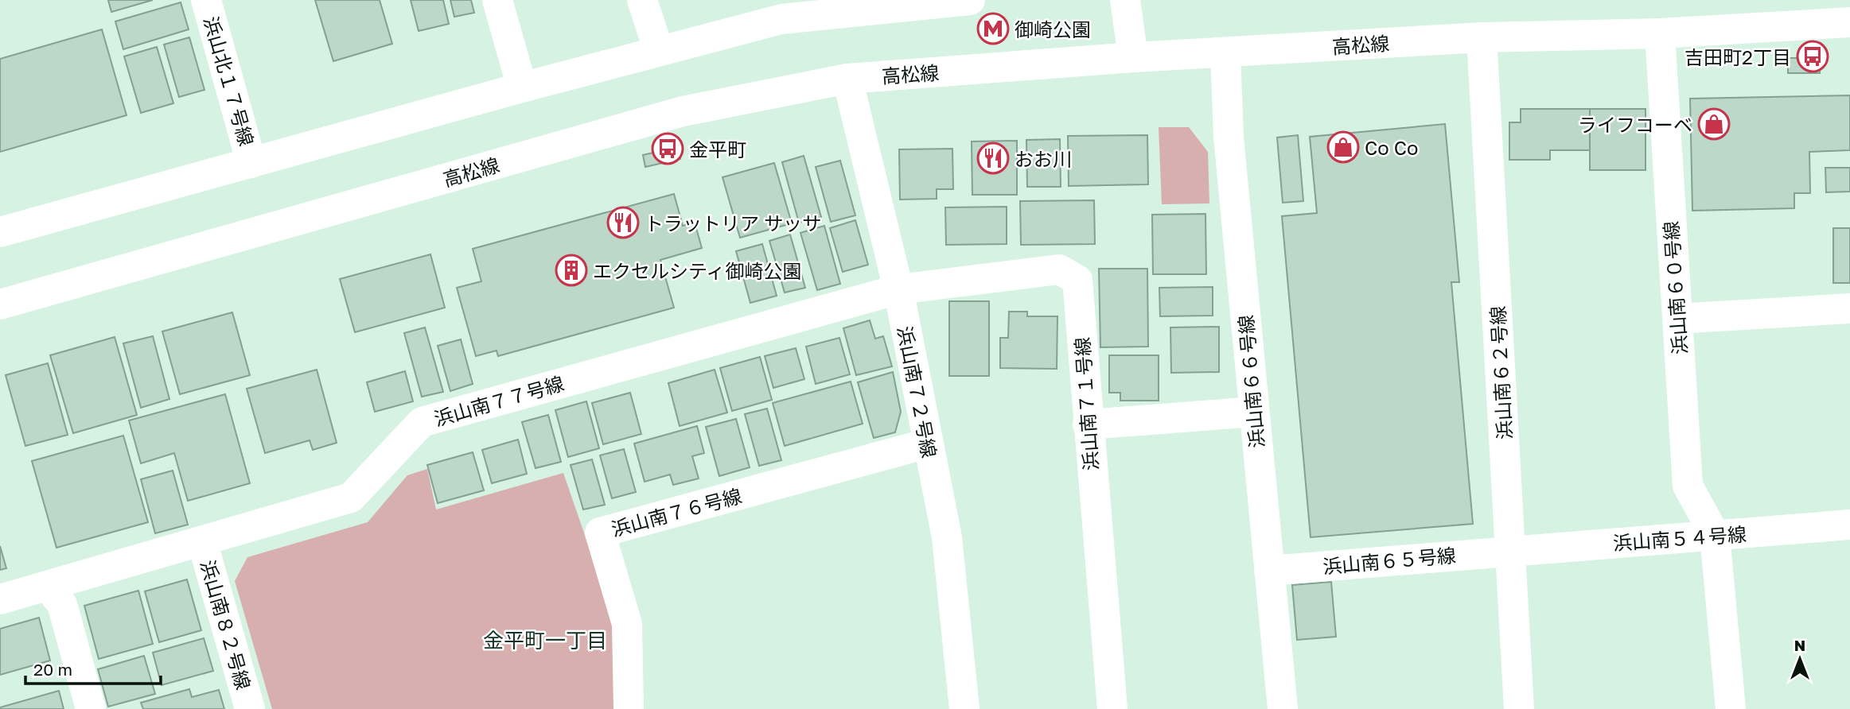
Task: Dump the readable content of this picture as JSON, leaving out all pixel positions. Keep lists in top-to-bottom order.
{
  "streets": {
    "street": [
      "高松線",
      "浜山北１７号線",
      "浜山南６０号線",
      "浜山南６２号線",
      "浜山南６６号線",
      "浜山南７２号線",
      "浜山南７７号線",
      "浜山南７１号線",
      "浜山南７６号線",
      "浜山南５４号線",
      "浜山南６５号線",
      "浜山南８２号線"
    ]
  },
  "crossings": [
    ["高松線", "浜山南６０号線"],
    ["高松線", "浜山南６２号線"],
    ["高松線", "浜山南６６号線"],
    ["高松線", "浜山南７２号線"],
    ["浜山南６０号線", "浜山南５４号線"],
    ["浜山南６２号線", "浜山南５４号線"],
    ["浜山南６２号線", "浜山南６５号線"],
    ["浜山南６６号線", "浜山南６５号線"],
    ["浜山南７２号線", "浜山南７７号線"],
    ["浜山南７２号線", "浜山南７１号線"],
    ["浜山南７２号線", "浜山南７６号線"],
    ["浜山南７７号線", "浜山南７１号線"],
    ["浜山南７７号線", "浜山南８２号線"],
    ["浜山南５４号線", "浜山南６５号線"]
  ],
  "districts": ["金平町一丁目"],
  "places": {
    "metro station": ["御崎公園"],
    "bus stop": ["吉田町2丁目", "金平町"],
    "shop": ["ライフコーベ", "Co Co"],
    "restaurant": ["おお川", "トラットリア サッサ"],
    "building": ["エクセルシティ御崎公園"]
  },
  "scale_bar": "20 m",
  "north": "top"
}
